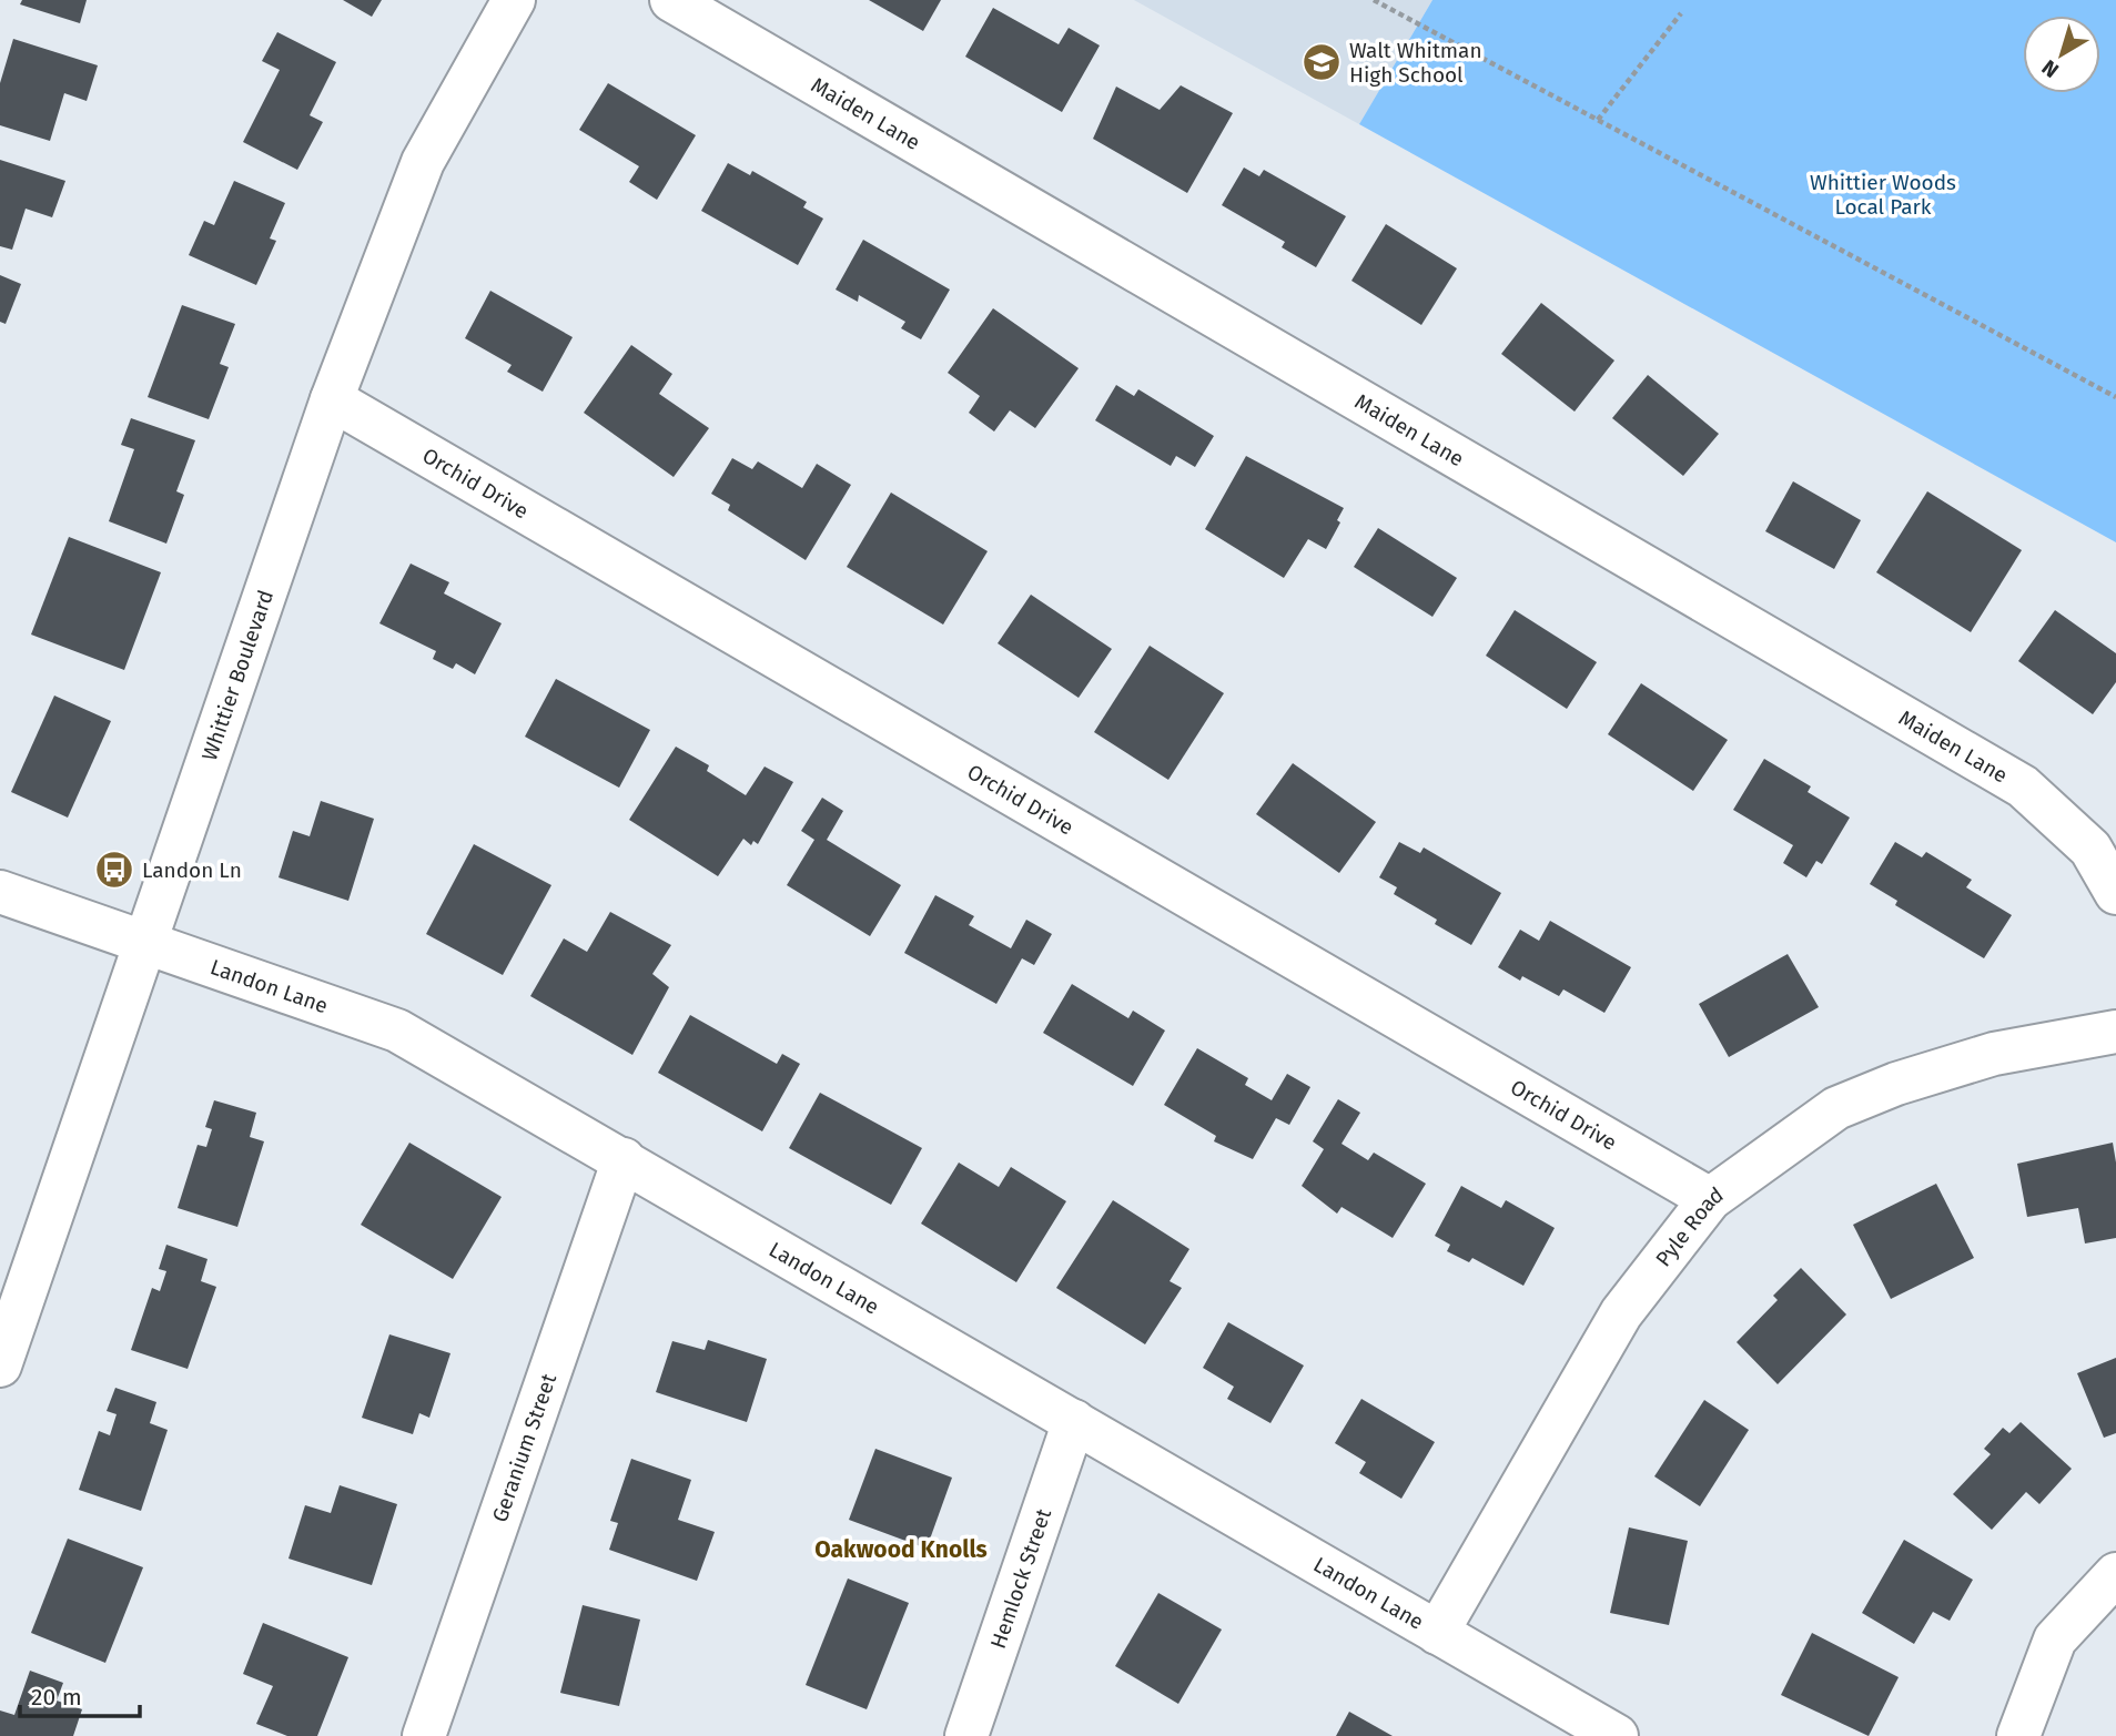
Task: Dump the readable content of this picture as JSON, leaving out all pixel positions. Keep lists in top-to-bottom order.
{
  "streets": {
    "street": [
      "Maiden Lane",
      "Orchid Drive",
      "Whittier Boulevard",
      "Landon Lane",
      "Pyle Road",
      "Geranium Street",
      "Hemlock Street"
    ]
  },
  "crossings": [
    ["Orchid Drive", "Whittier Boulevard"],
    ["Orchid Drive", "Pyle Road"],
    ["Whittier Boulevard", "Landon Lane"],
    ["Landon Lane", "Pyle Road"],
    ["Landon Lane", "Geranium Street"],
    ["Landon Lane", "Hemlock Street"]
  ],
  "districts": ["Oakwood Knolls"],
  "parks": ["Whittier Woods Local Park"],
  "places": {
    "school or university": ["Walt Whitman High School"],
    "bus stop": ["Landon Ln"]
  },
  "scale_bar": "20 m",
  "north": "bottom left"
}
